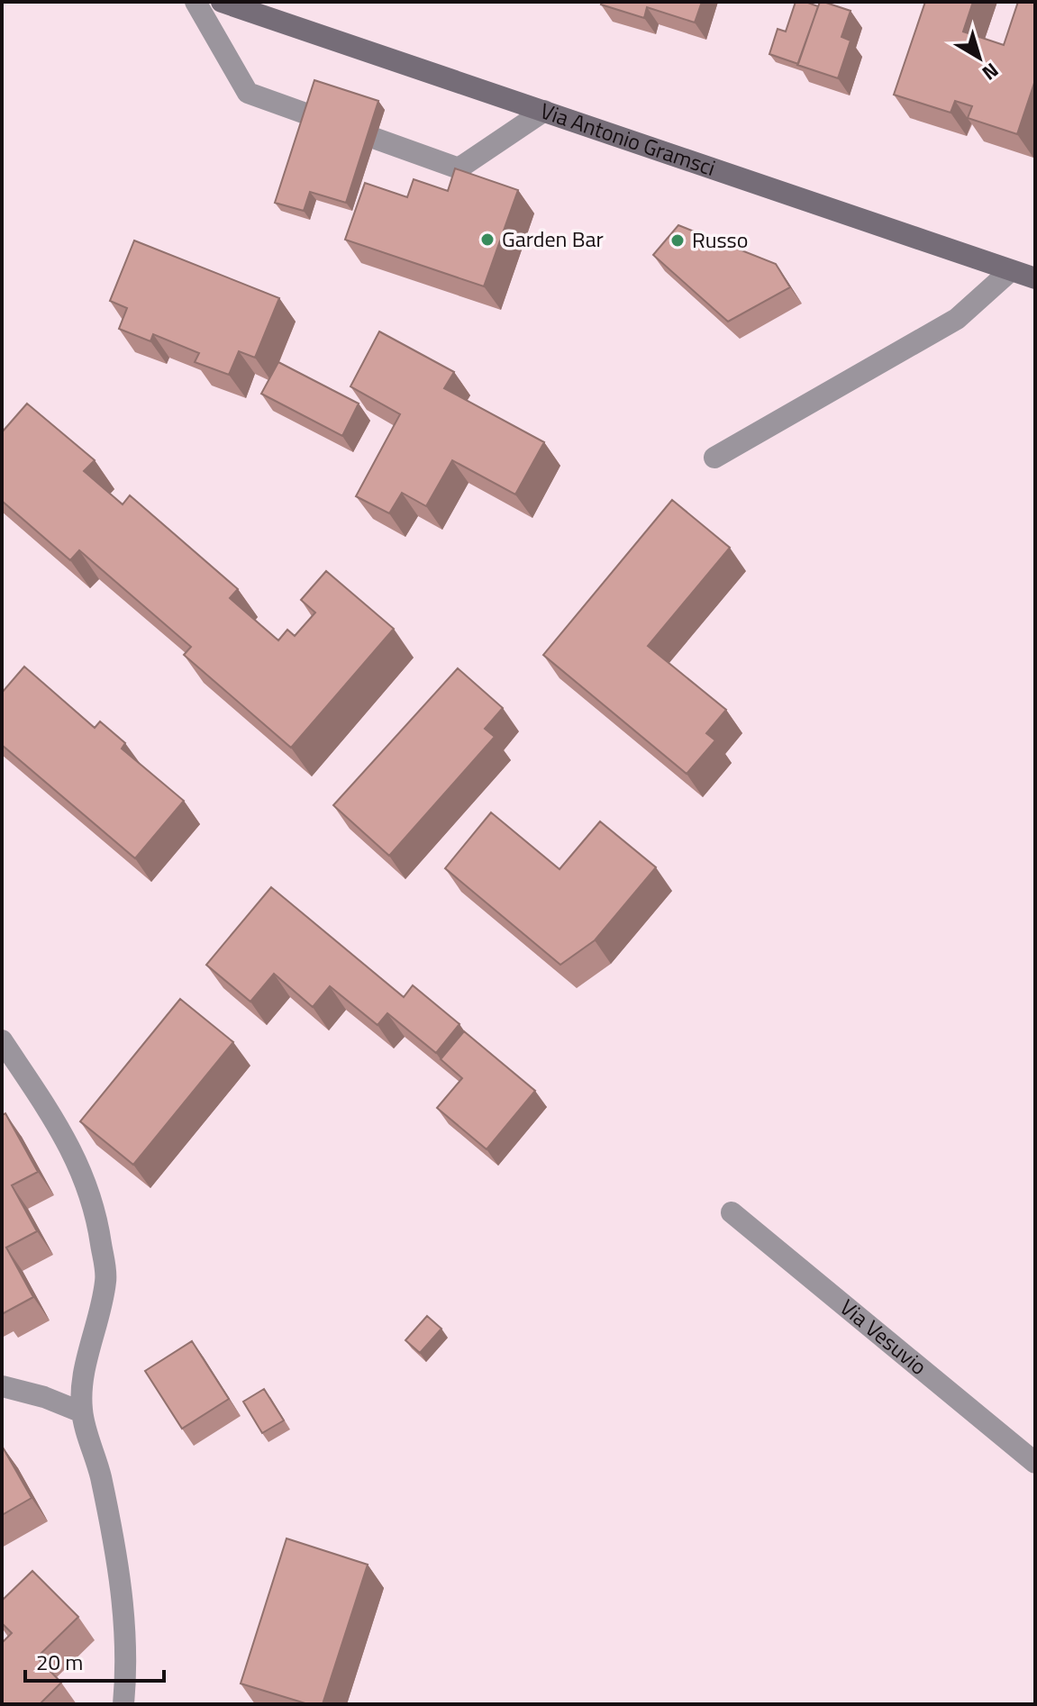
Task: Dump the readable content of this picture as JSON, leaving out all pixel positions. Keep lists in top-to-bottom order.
{
  "streets": {
    "main road": ["Via Antonio Gramsci"],
    "street": ["Via Vesuvio"]
  },
  "places": ["Garden Bar", "Russo"],
  "scale_bar": "20 m",
  "north": "bottom right"
}
